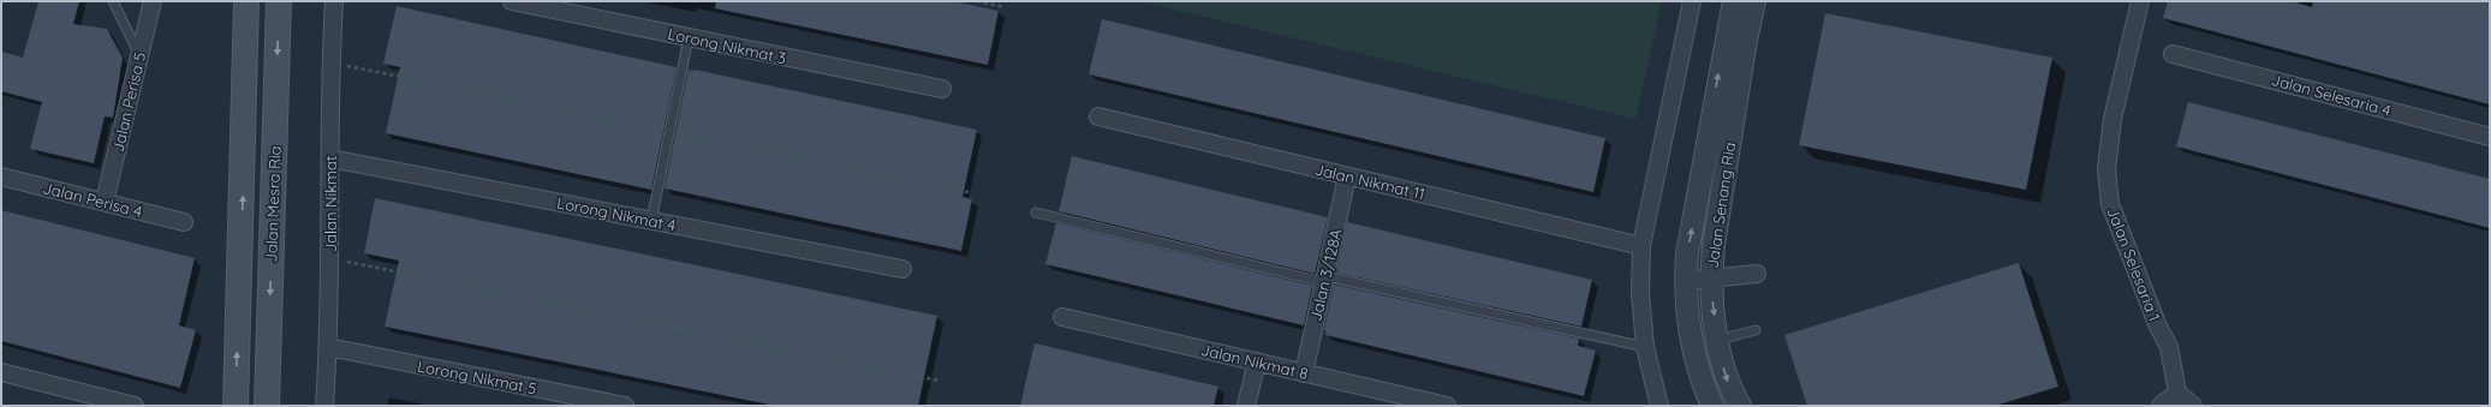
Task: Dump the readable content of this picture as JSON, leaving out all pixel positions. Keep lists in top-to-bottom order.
{
  "streets": {
    "main road": ["Jalan Mesra Ria"],
    "street": [
      "Lorong Nikmat 3",
      "Jalan Selesaria 4",
      "Jalan Perisa 5",
      "Jalan Nikmat 11",
      "Jalan Perisa 4",
      "Jalan Nikmat",
      "Jalan Senang Ria",
      "Lorong Nikmat 4",
      "Jalan Selesaria 1",
      "Jalan 3/128A",
      "Jalan Nikmat 8",
      "Lorong Nikmat 5"
    ]
  },
  "crossings": [
    ["Jalan Perisa 5", "Jalan Perisa 4"],
    ["Jalan Nikmat 11", "Jalan 3/128A"],
    ["Jalan Nikmat", "Lorong Nikmat 4"],
    ["Jalan Nikmat", "Lorong Nikmat 5"],
    ["Jalan 3/128A", "Jalan Nikmat 8"]
  ]
}
